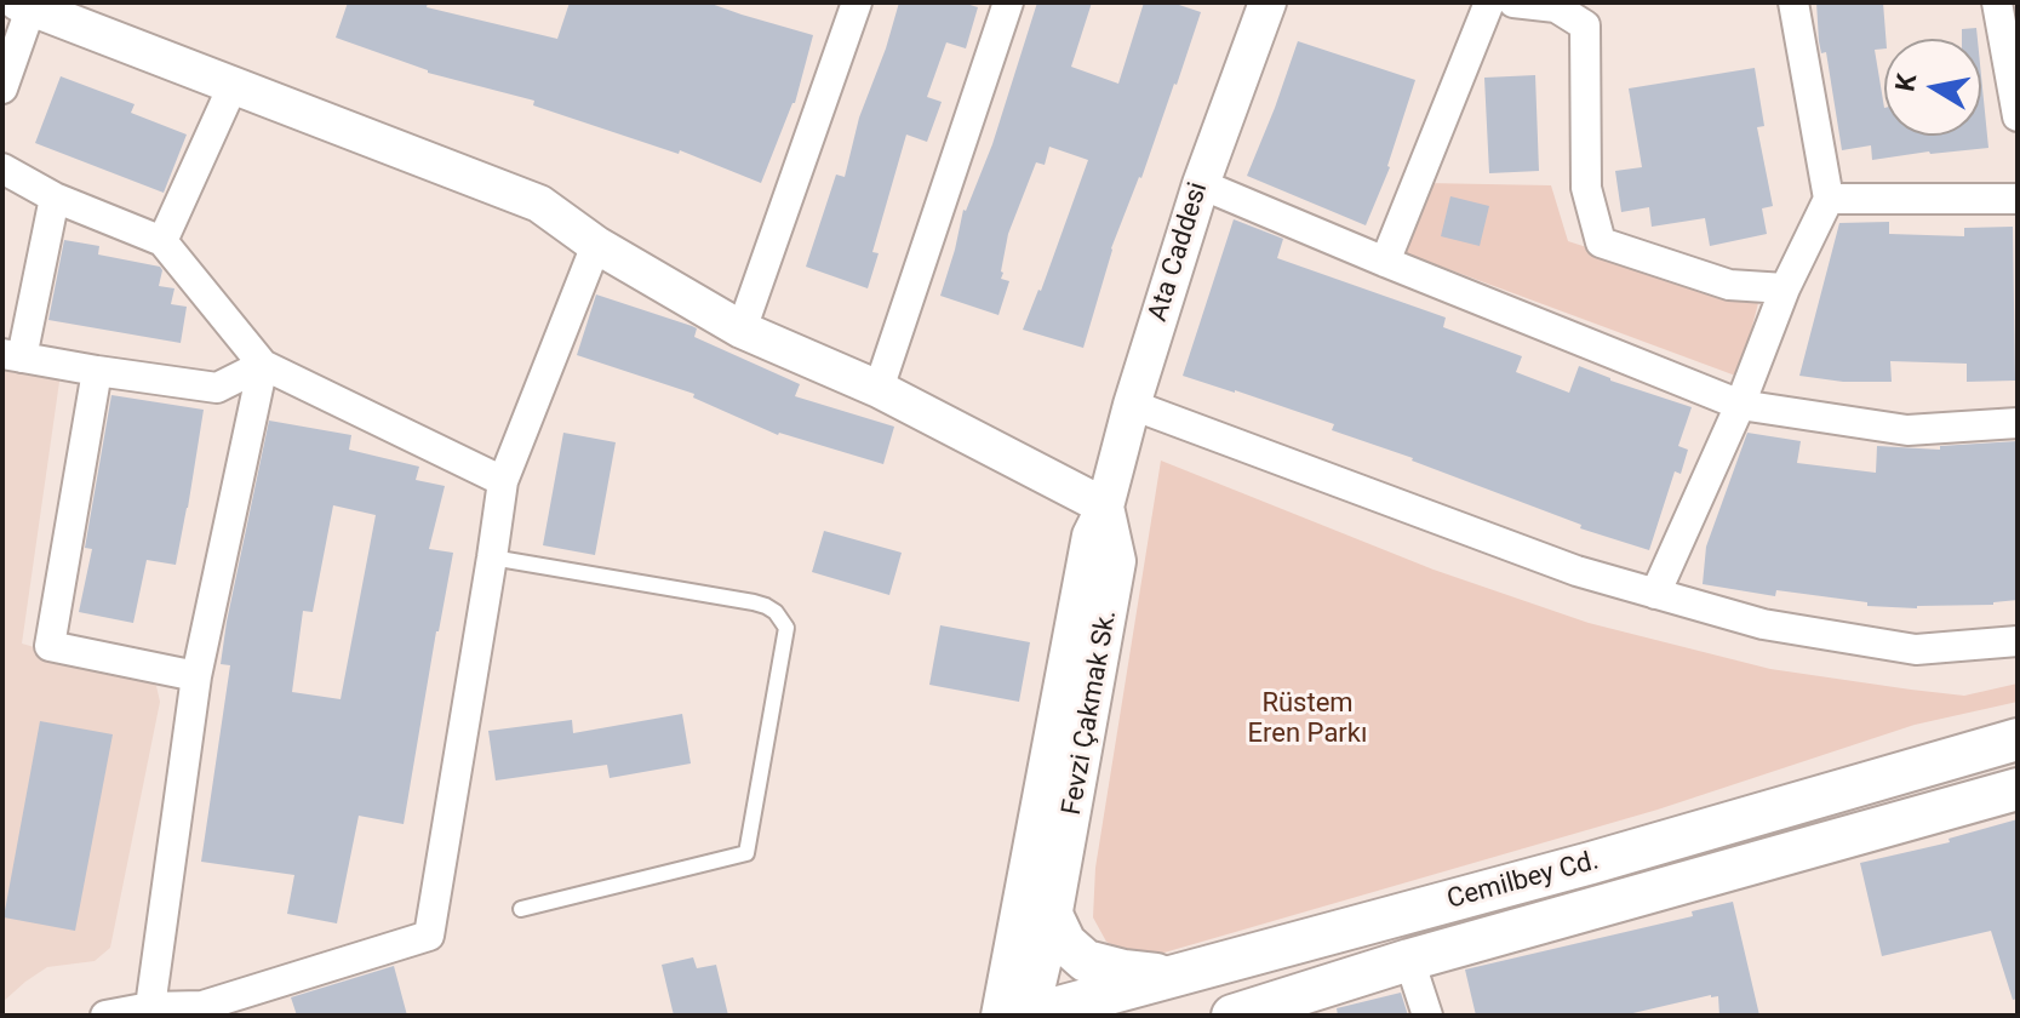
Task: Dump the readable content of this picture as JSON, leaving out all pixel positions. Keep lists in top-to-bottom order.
{
  "streets": {
    "main road": ["Cemilbey Cd."],
    "street": ["Ata Caddesi", "Fevzi Çakmak Sk."]
  },
  "crossings": [
    ["Ata Caddesi", "Fevzi Çakmak Sk."],
    ["Ata Caddesi", "Cemilbey Cd."],
    ["Fevzi Çakmak Sk.", "Cemilbey Cd."]
  ],
  "parks": ["Rüstem Eren Parkı"],
  "north": "left"
}
